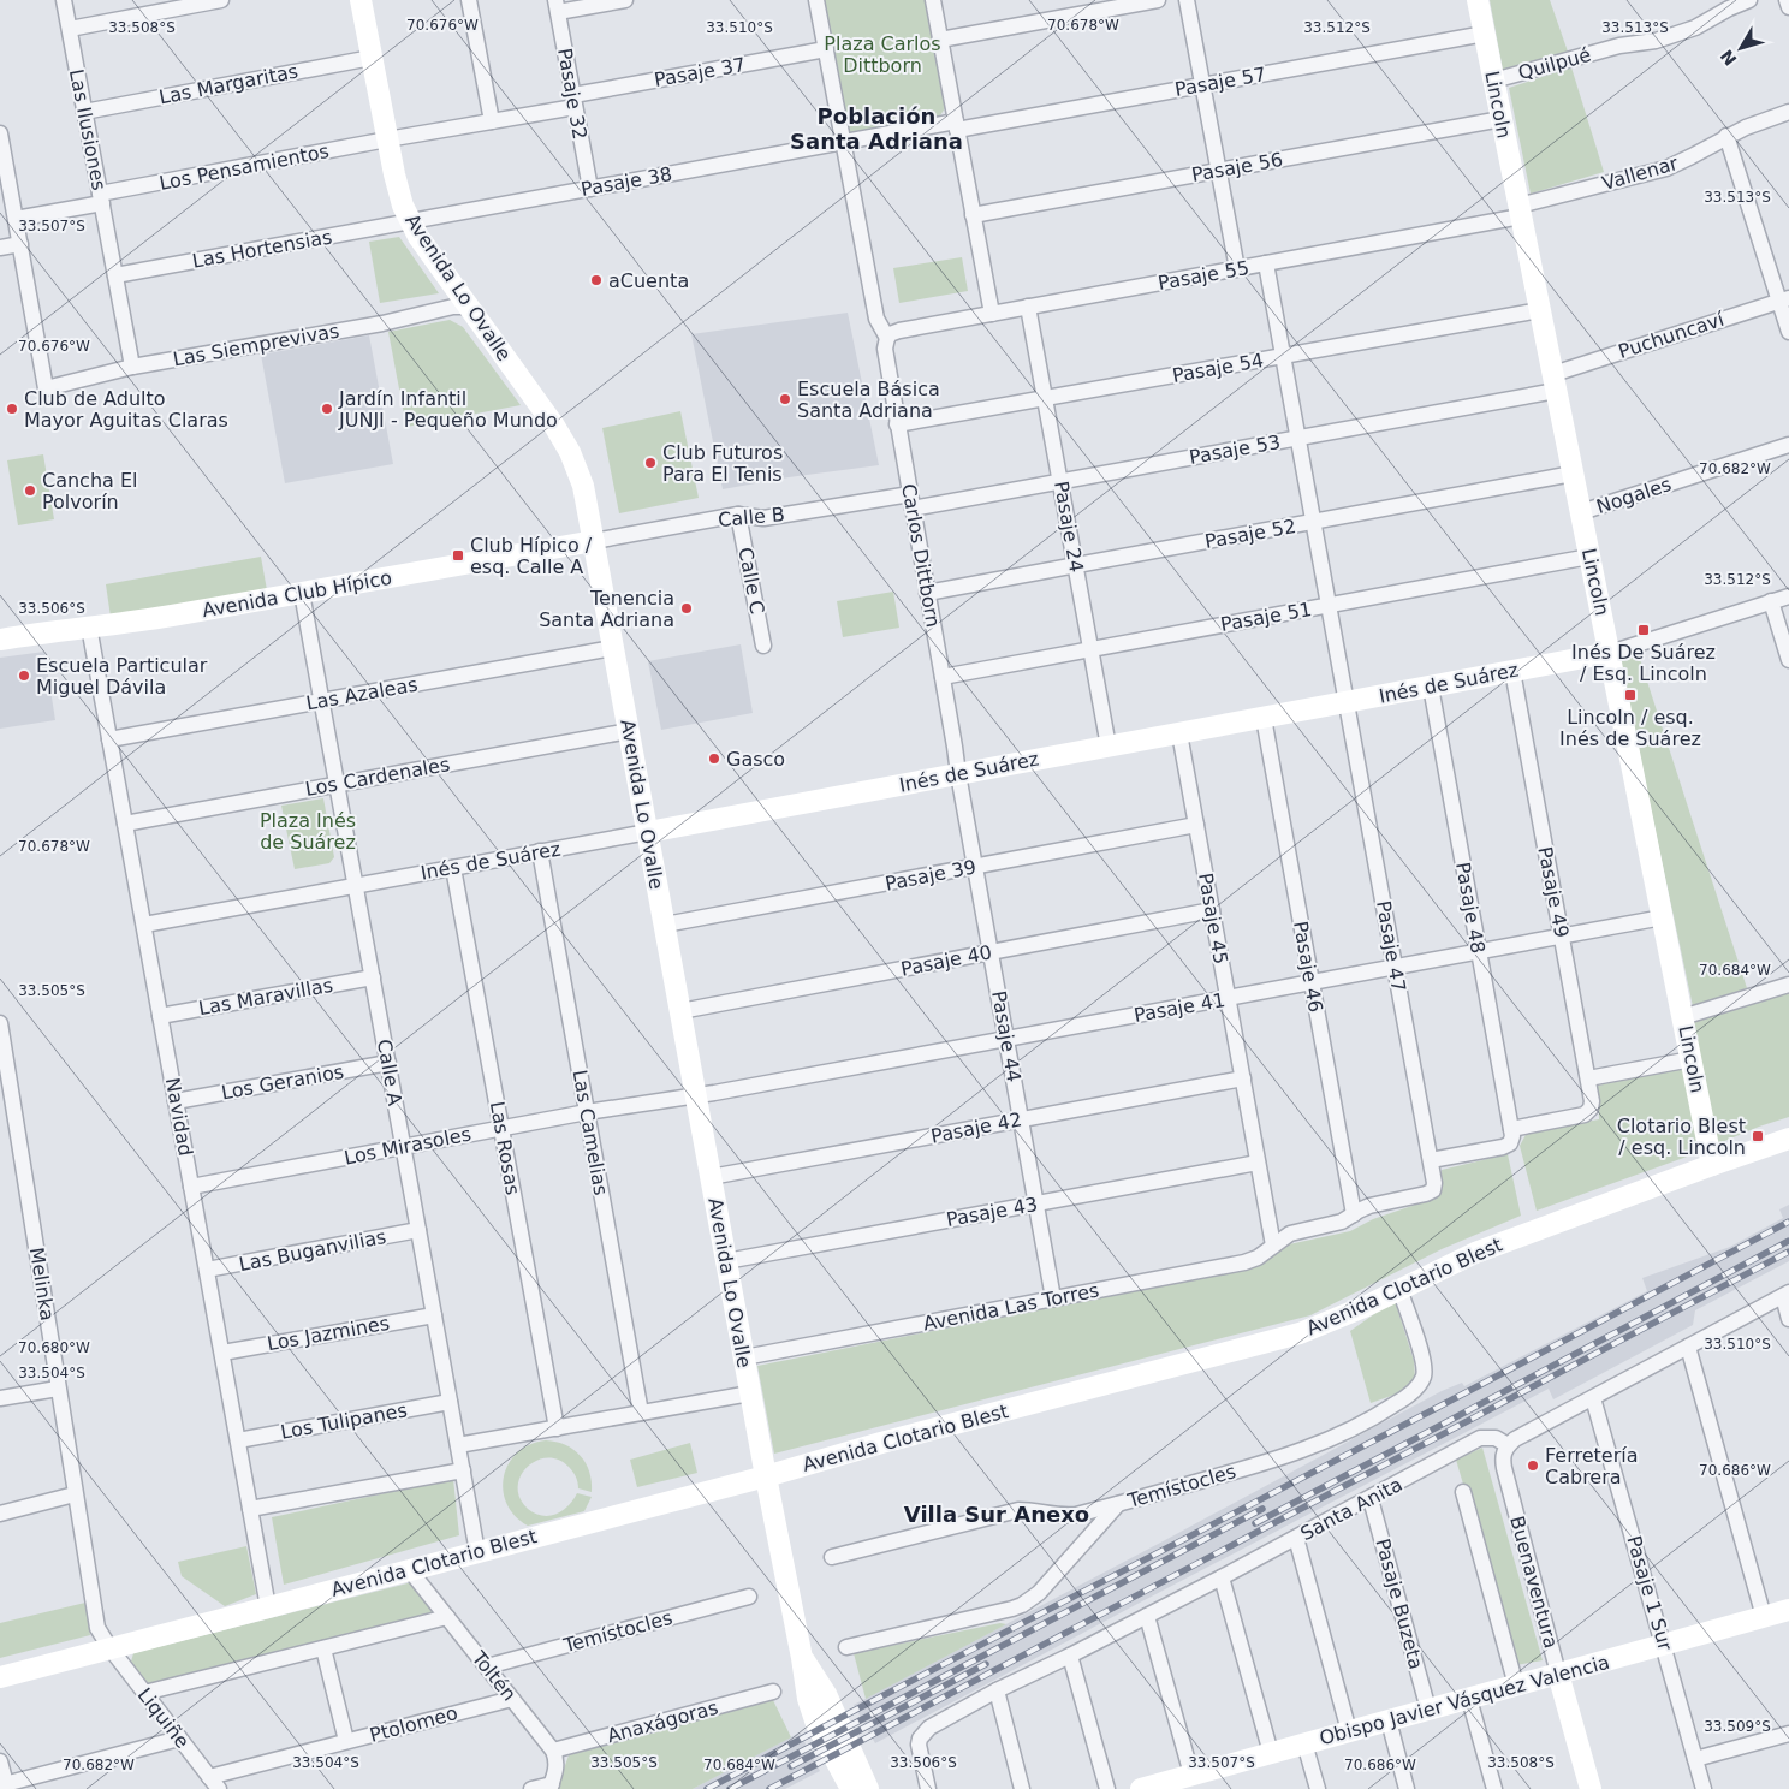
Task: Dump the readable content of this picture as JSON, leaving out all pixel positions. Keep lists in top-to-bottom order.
{
  "streets": {
    "main road": [
      "Lincoln",
      "Avenida Lo Ovalle",
      "Avenida Club Hípico",
      "Inés de Suárez",
      "Avenida Clotario Blest",
      "Buenaventura",
      "Obispo Javier Vásquez Valencia"
    ],
    "street": [
      "Quilpué",
      "Pasaje 37",
      "Pasaje 57",
      "Las Margaritas",
      "Pasaje 32",
      "Las Ilusiones",
      "Los Pensamientos",
      "Pasaje 56",
      "Vallenar",
      "Pasaje 38",
      "Las Hortensias",
      "Pasaje 55",
      "Puchuncaví",
      "Las Siemprevivas",
      "Pasaje 54",
      "Pasaje 53",
      "Nogales",
      "Calle B",
      "Pasaje 24",
      "Pasaje 52",
      "Carlos Dittborn",
      "Calle C",
      "Pasaje 51",
      "Las Azaleas",
      "Los Cardenales",
      "Pasaje 39",
      "Pasaje 49",
      "Pasaje 48",
      "Pasaje 45",
      "Pasaje 47",
      "Pasaje 40",
      "Pasaje 46",
      "Las Maravillas",
      "Pasaje 41",
      "Pasaje 44",
      "Calle A",
      "Los Geranios",
      "Navidad",
      "Pasaje 42",
      "Las Camelias",
      "Los Mirasoles",
      "Las Rosas",
      "Pasaje 43",
      "Las Buganvilias",
      "Melinka",
      "Avenida Las Torres",
      "Los Jazmines",
      "Los Tulipanes",
      "Temístocles",
      "Santa Anita",
      "Pasaje 1 Sur",
      "Pasaje Buzeta",
      "Toltén",
      "Liquiñe",
      "Anaxágoras",
      "Ptolomeo"
    ]
  },
  "crossings": [
    ["Quilpué", "Lincoln"],
    ["Pasaje 37", "Pasaje 32"],
    ["Pasaje 37", "Los Pensamientos"],
    ["Pasaje 37", "Avenida Lo Ovalle"],
    ["Pasaje 57", "Lincoln"],
    ["Pasaje 57", "Pasaje 38"],
    ["Las Margaritas", "Las Ilusiones"],
    ["Las Margaritas", "Avenida Lo Ovalle"],
    ["Pasaje 32", "Pasaje 38"],
    ["Lincoln", "Pasaje 56"],
    ["Lincoln", "Vallenar"],
    ["Lincoln", "Pasaje 55"],
    ["Lincoln", "Puchuncaví"],
    ["Lincoln", "Pasaje 54"],
    ["Lincoln", "Pasaje 53"],
    ["Lincoln", "Nogales"],
    ["Lincoln", "Pasaje 52"],
    ["Lincoln", "Pasaje 51"],
    ["Lincoln", "Inés de Suárez"],
    ["Lincoln", "Pasaje 41"],
    ["Lincoln", "Avenida Clotario Blest"],
    ["Las Ilusiones", "Los Pensamientos"],
    ["Las Ilusiones", "Las Hortensias"],
    ["Las Ilusiones", "Las Siemprevivas"],
    ["Los Pensamientos", "Avenida Lo Ovalle"],
    ["Vallenar", "Pasaje 55"],
    ["Pasaje 38", "Las Hortensias"],
    ["Pasaje 38", "Avenida Lo Ovalle"],
    ["Las Hortensias", "Avenida Lo Ovalle"],
    ["Pasaje 55", "Pasaje 24"],
    ["Pasaje 55", "Carlos Dittborn"],
    ["Pasaje 55", "Pasaje 47"],
    ["Avenida Lo Ovalle", "Las Siemprevivas"],
    ["Avenida Lo Ovalle", "Calle B"],
    ["Avenida Lo Ovalle", "Avenida Club Hípico"],
    ["Avenida Lo Ovalle", "Inés de Suárez"],
    ["Avenida Lo Ovalle", "Las Azaleas"],
    ["Avenida Lo Ovalle", "Los Cardenales"],
    ["Avenida Lo Ovalle", "Pasaje 39"],
    ["Avenida Lo Ovalle", "Pasaje 40"],
    ["Avenida Lo Ovalle", "Pasaje 41"],
    ["Avenida Lo Ovalle", "Pasaje 42"],
    ["Avenida Lo Ovalle", "Los Mirasoles"],
    ["Avenida Lo Ovalle", "Pasaje 43"],
    ["Avenida Lo Ovalle", "Avenida Clotario Blest"],
    ["Avenida Lo Ovalle", "Avenida Las Torres"],
    ["Puchuncaví", "Pasaje 53"],
    ["Pasaje 54", "Pasaje 24"],
    ["Pasaje 54", "Carlos Dittborn"],
    ["Pasaje 54", "Pasaje 47"],
    ["Pasaje 53", "Calle B"],
    ["Pasaje 53", "Pasaje 24"],
    ["Pasaje 53", "Carlos Dittborn"],
    ["Pasaje 53", "Pasaje 47"],
    ["Calle B", "Carlos Dittborn"],
    ["Calle B", "Calle C"],
    ["Calle B", "Avenida Club Hípico"],
    ["Pasaje 24", "Pasaje 52"],
    ["Pasaje 24", "Pasaje 51"],
    ["Pasaje 24", "Inés de Suárez"],
    ["Pasaje 52", "Carlos Dittborn"],
    ["Pasaje 52", "Pasaje 47"],
    ["Carlos Dittborn", "Pasaje 51"],
    ["Carlos Dittborn", "Inés de Suárez"],
    ["Carlos Dittborn", "Pasaje 44"],
    ["Avenida Club Hípico", "Calle A"],
    ["Avenida Club Hípico", "Navidad"],
    ["Pasaje 51", "Pasaje 47"],
    ["Inés de Suárez", "Pasaje 49"],
    ["Inés de Suárez", "Pasaje 48"],
    ["Inés de Suárez", "Pasaje 45"],
    ["Inés de Suárez", "Pasaje 47"],
    ["Inés de Suárez", "Pasaje 46"],
    ["Inés de Suárez", "Pasaje 44"],
    ["Inés de Suárez", "Calle A"],
    ["Inés de Suárez", "Navidad"],
    ["Inés de Suárez", "Las Camelias"],
    ["Inés de Suárez", "Las Rosas"],
    ["Las Azaleas", "Calle A"],
    ["Las Azaleas", "Navidad"],
    ["Los Cardenales", "Calle A"],
    ["Los Cardenales", "Navidad"],
    ["Pasaje 39", "Pasaje 45"],
    ["Pasaje 39", "Pasaje 44"],
    ["Pasaje 49", "Pasaje 48"],
    ["Pasaje 49", "Pasaje 41"],
    ["Pasaje 48", "Pasaje 41"],
    ["Pasaje 45", "Pasaje 40"],
    ["Pasaje 45", "Pasaje 41"],
    ["Pasaje 45", "Pasaje 42"],
    ["Pasaje 45", "Pasaje 43"],
    ["Pasaje 45", "Avenida Las Torres"],
    ["Pasaje 47", "Pasaje 41"],
    ["Pasaje 47", "Avenida Las Torres"],
    ["Pasaje 40", "Pasaje 44"],
    ["Pasaje 46", "Pasaje 41"],
    ["Pasaje 46", "Avenida Las Torres"],
    ["Las Maravillas", "Calle A"],
    ["Las Maravillas", "Navidad"],
    ["Pasaje 41", "Pasaje 44"],
    ["Pasaje 41", "Los Mirasoles"],
    ["Pasaje 44", "Pasaje 42"],
    ["Pasaje 44", "Pasaje 43"],
    ["Pasaje 44", "Avenida Las Torres"],
    ["Calle A", "Los Geranios"],
    ["Calle A", "Los Mirasoles"],
    ["Calle A", "Las Buganvilias"],
    ["Calle A", "Avenida Clotario Blest"],
    ["Calle A", "Los Jazmines"],
    ["Calle A", "Los Tulipanes"],
    ["Los Geranios", "Navidad"],
    ["Navidad", "Los Mirasoles"],
    ["Navidad", "Las Buganvilias"],
    ["Navidad", "Avenida Clotario Blest"],
    ["Navidad", "Los Jazmines"],
    ["Navidad", "Los Tulipanes"],
    ["Las Camelias", "Los Mirasoles"],
    ["Los Mirasoles", "Las Rosas"],
    ["Melinka", "Avenida Clotario Blest"],
    ["Melinka", "Liquiñe"],
    ["Avenida Clotario Blest", "Temístocles"],
    ["Avenida Clotario Blest", "Toltén"],
    ["Avenida Clotario Blest", "Liquiñe"],
    ["Temístocles", "Toltén"],
    ["Santa Anita", "Buenaventura"],
    ["Santa Anita", "Pasaje Buzeta"],
    ["Buenaventura", "Obispo Javier Vásquez Valencia"],
    ["Pasaje 1 Sur", "Obispo Javier Vásquez Valencia"],
    ["Pasaje Buzeta", "Obispo Javier Vásquez Valencia"],
    ["Toltén", "Anaxágoras"],
    ["Toltén", "Ptolomeo"],
    ["Liquiñe", "Ptolomeo"]
  ],
  "districts": ["Población Santa Adriana", "Villa Sur Anexo"],
  "parks": ["Plaza Carlos Dittborn", "Plaza Inés de Suárez"],
  "places": {
    "other": [
      "aCuenta",
      "Escuela Básica Santa Adriana",
      "Club de Adulto Mayor Aguitas Claras",
      "Jardín Infantil JUNJI - Pequeño Mundo",
      "Club Futuros Para El Tenis",
      "Cancha El Polvorín",
      "Tenencia Santa Adriana",
      "Escuela Particular Miguel Dávila",
      "Gasco",
      "Ferretería Cabrera"
    ],
    "transit": [
      "Club Hípico / esq. Calle A",
      "Inés De Suárez / Esq. Lincoln",
      "Lincoln / esq. Inés de Suárez",
      "Clotario Blest / esq. Lincoln"
    ]
  },
  "north": "bottom left",
  "coordinates": [
    "70.678°W",
    "70.676°W",
    "33.508°S",
    "33.510°S",
    "33.512°S",
    "33.513°S",
    "33.507°S",
    "70.682°W",
    "33.506°S",
    "70.684°W",
    "33.505°S",
    "70.680°W",
    "33.504°S",
    "70.686°W",
    "33.509°S"
  ]
}
